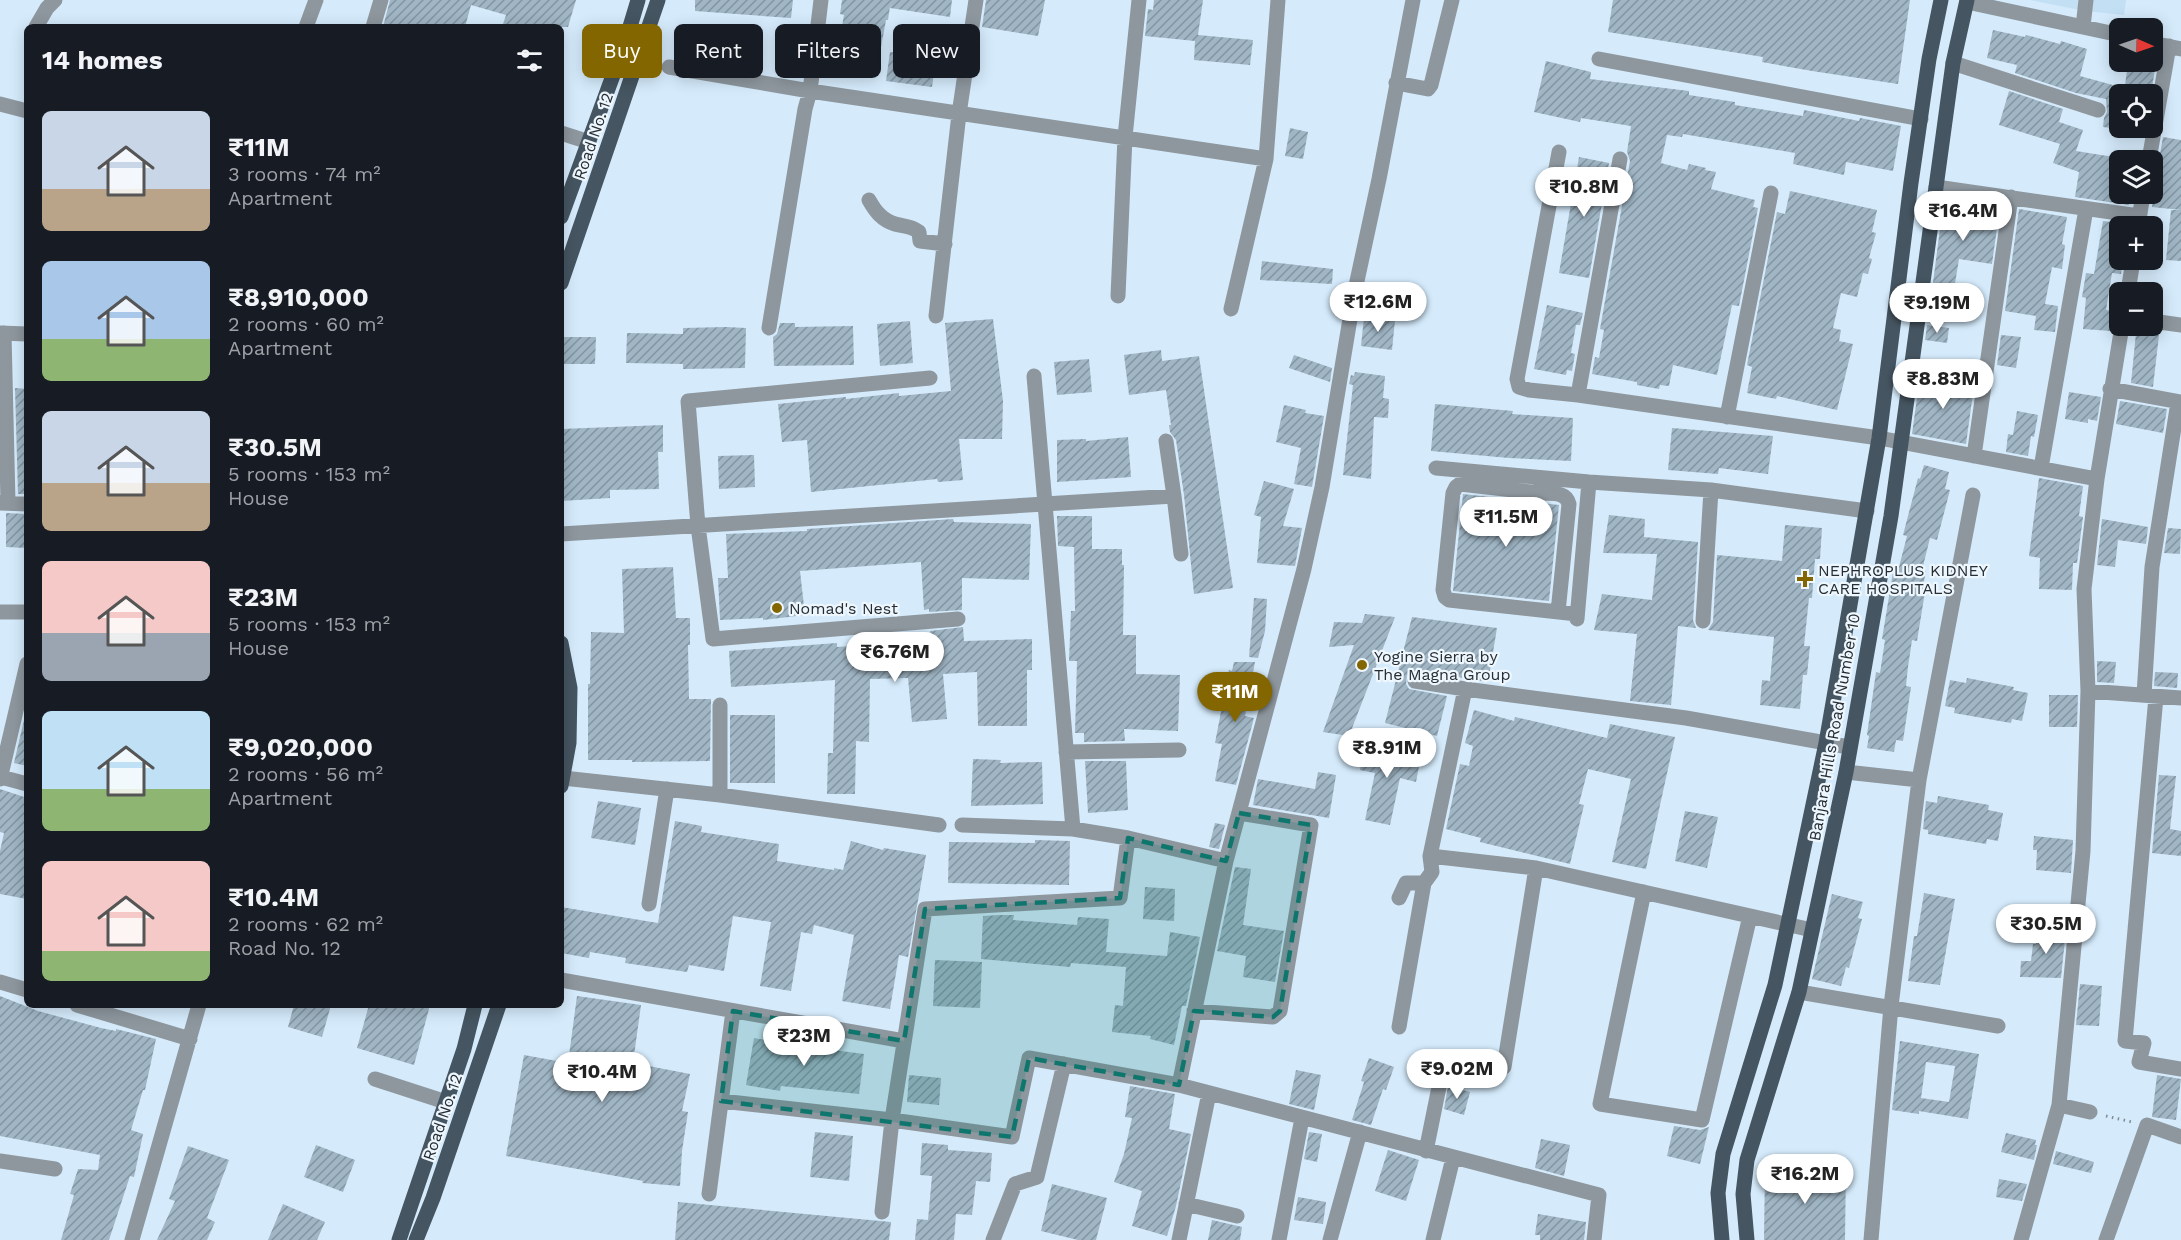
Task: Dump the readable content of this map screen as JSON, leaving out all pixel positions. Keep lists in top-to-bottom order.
{
  "streets": {
    "main road": ["Road No. 12", "Banjara Hills Road Number 10"]
  },
  "places": {
    "health": ["NEPHROPLUS KIDNEY CARE HOSPITALS"],
    "other": ["Nomad's Nest", "Yogine Sierra by The Magna Group"]
  },
  "north": "right",
  "page": {
    "map_buttons": ["+", "−"],
    "chip": [
      "Buy",
      "Rent",
      "Filters",
      "New"
    ],
    "heading": "14 homes",
    "list": [
      {
        "name": "₹11M",
        "note": "3 rooms · 74 m² · Apartment"
      },
      {
        "name": "₹8,910,000",
        "note": "2 rooms · 60 m² · Apartment"
      },
      {
        "name": "₹30.5M",
        "note": "5 rooms · 153 m² · House"
      },
      {
        "name": "₹23M",
        "note": "5 rooms · 153 m² · House"
      },
      {
        "name": "₹9,020,000",
        "note": "2 rooms · 56 m² · Apartment"
      },
      {
        "name": "₹10.4M",
        "note": "2 rooms · 62 m² · Road No. 12"
      }
    ],
    "price": [
      "₹10.8M",
      "₹16.4M",
      "₹12.6M",
      "₹9.19M",
      "₹8.83M",
      "₹11.5M",
      "₹6.76M",
      "₹11M",
      "₹8.91M",
      "₹30.5M",
      "₹23M",
      "₹9.02M",
      "₹10.4M",
      "₹16.2M"
    ]
  }
}
